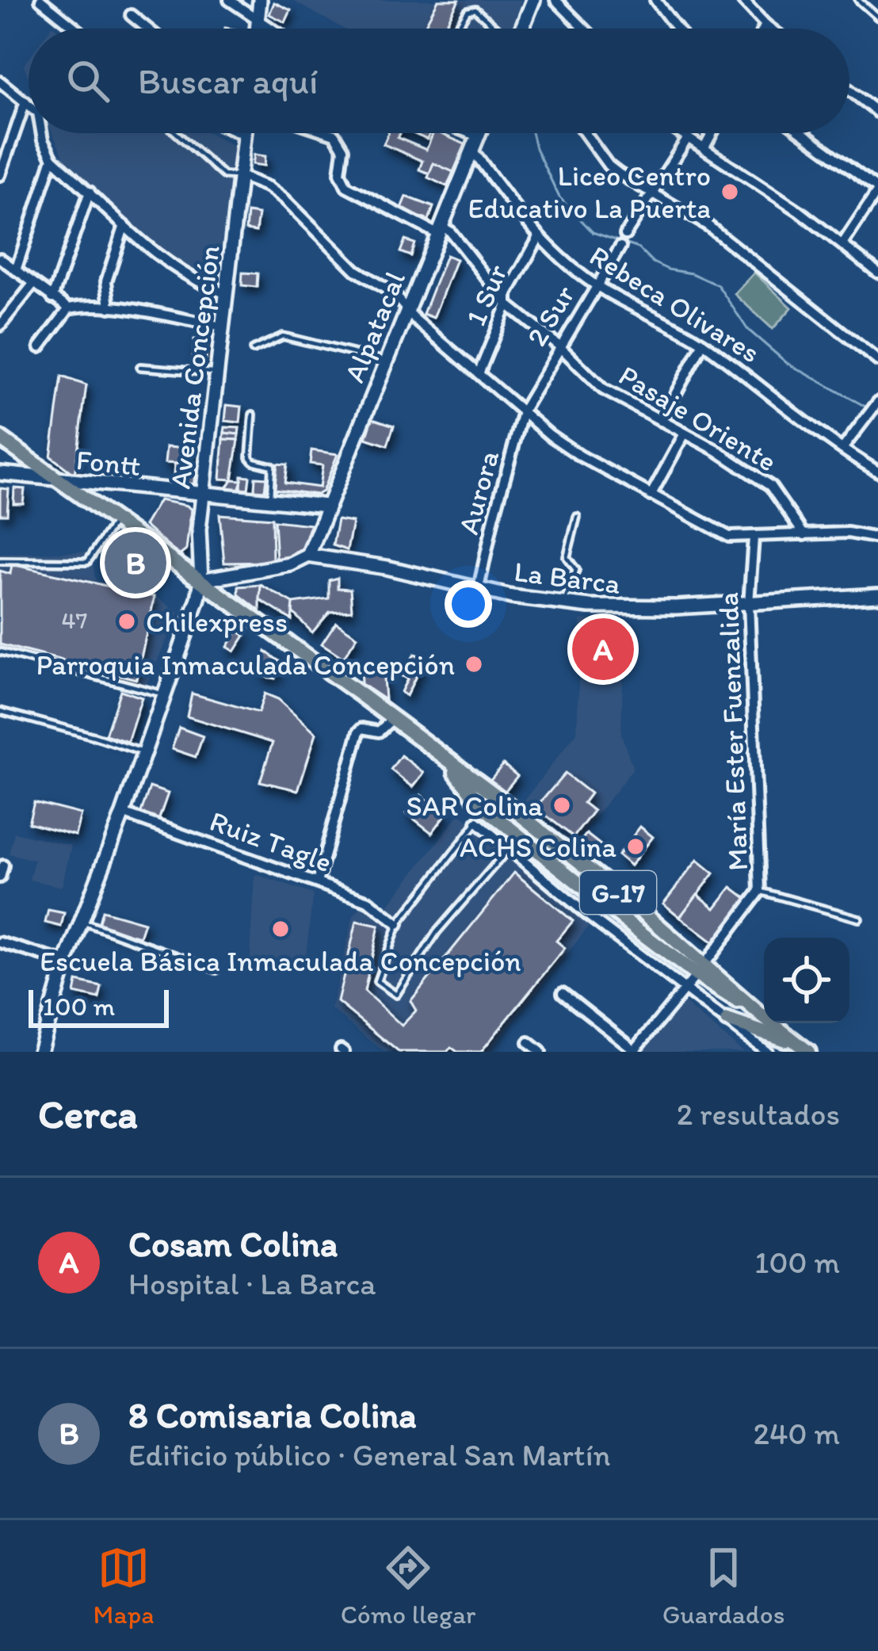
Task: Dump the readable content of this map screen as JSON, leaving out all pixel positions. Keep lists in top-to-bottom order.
{
  "streets": {
    "main road": [
      "Alpatacal",
      "Avenida Concepción",
      "Fontt",
      "La Barca",
      "G-17"
    ],
    "street": [
      "1 Sur",
      "Rebeca Olivares",
      "2 Sur",
      "Pasaje Oriente",
      "Aurora",
      "María Ester Fuenzalida",
      "Ruiz Tagle"
    ]
  },
  "crossings": [
    ["1 Sur", "Rebeca Olivares"],
    ["1 Sur", "Pasaje Oriente"],
    ["Rebeca Olivares", "2 Sur"],
    ["Rebeca Olivares", "Alpatacal"],
    ["2 Sur", "Pasaje Oriente"],
    ["2 Sur", "Aurora"],
    ["Alpatacal", "Pasaje Oriente"],
    ["Alpatacal", "Fontt"],
    ["Alpatacal", "La Barca"],
    ["Avenida Concepción", "Fontt"],
    ["Avenida Concepción", "La Barca"],
    ["Avenida Concepción", "Ruiz Tagle"],
    ["Avenida Concepción", "G-17"],
    ["Fontt", "G-17"],
    ["Aurora", "La Barca"],
    ["La Barca", "María Ester Fuenzalida"],
    ["La Barca", "G-17"],
    ["María Ester Fuenzalida", "G-17"]
  ],
  "places": [
    "Liceo Centro Educativo La Puerta",
    "Chilexpress",
    "Parroquia Inmaculada Concepción",
    "SAR Colina",
    "ACHS Colina",
    "Escuela Básica Inmaculada Concepción"
  ],
  "house_numbers": ["47"],
  "scale_bar": "100 m",
  "page": {
    "search": "Buscar aquí",
    "pins": ["B", "A"],
    "scale": "100 m",
    "heading": ["Cerca", "2 resultados"],
    "list": [
      {
        "mark": "A",
        "name": "Cosam Colina",
        "note": "Hospital · La Barca",
        "value": "100 m"
      },
      {
        "mark": "B",
        "name": "8 Comisaria Colina",
        "note": "Edificio público · General San Martín",
        "value": "240 m"
      }
    ],
    "nav": ["Mapa", "Cómo llegar", "Guardados"]
  }
}
